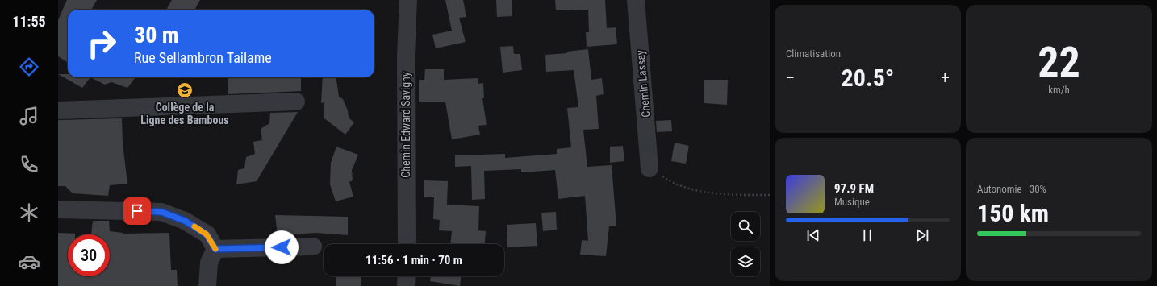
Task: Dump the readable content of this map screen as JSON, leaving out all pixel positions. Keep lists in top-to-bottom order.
{
  "streets": {
    "street": ["Chemin Lassay", "Chemin Edward Savigny"]
  },
  "places": {
    "school or university": ["Collège de la Ligne des Bambous"]
  },
  "page": {
    "tabs": "11:55",
    "tile": [
      "Climatisation",
      ["22", "km/h"],
      ["Autonomie · 30%", "150 km"]
    ],
    "turn": ["30 m", "Rue Sellambron Tailame"],
    "heat": ["−", "20.5°", "+"],
    "song": ["97.9 FM", "Musique"],
    "limit": "30",
    "trip": "11:56 · 1 min · 70 m"
  }
}
